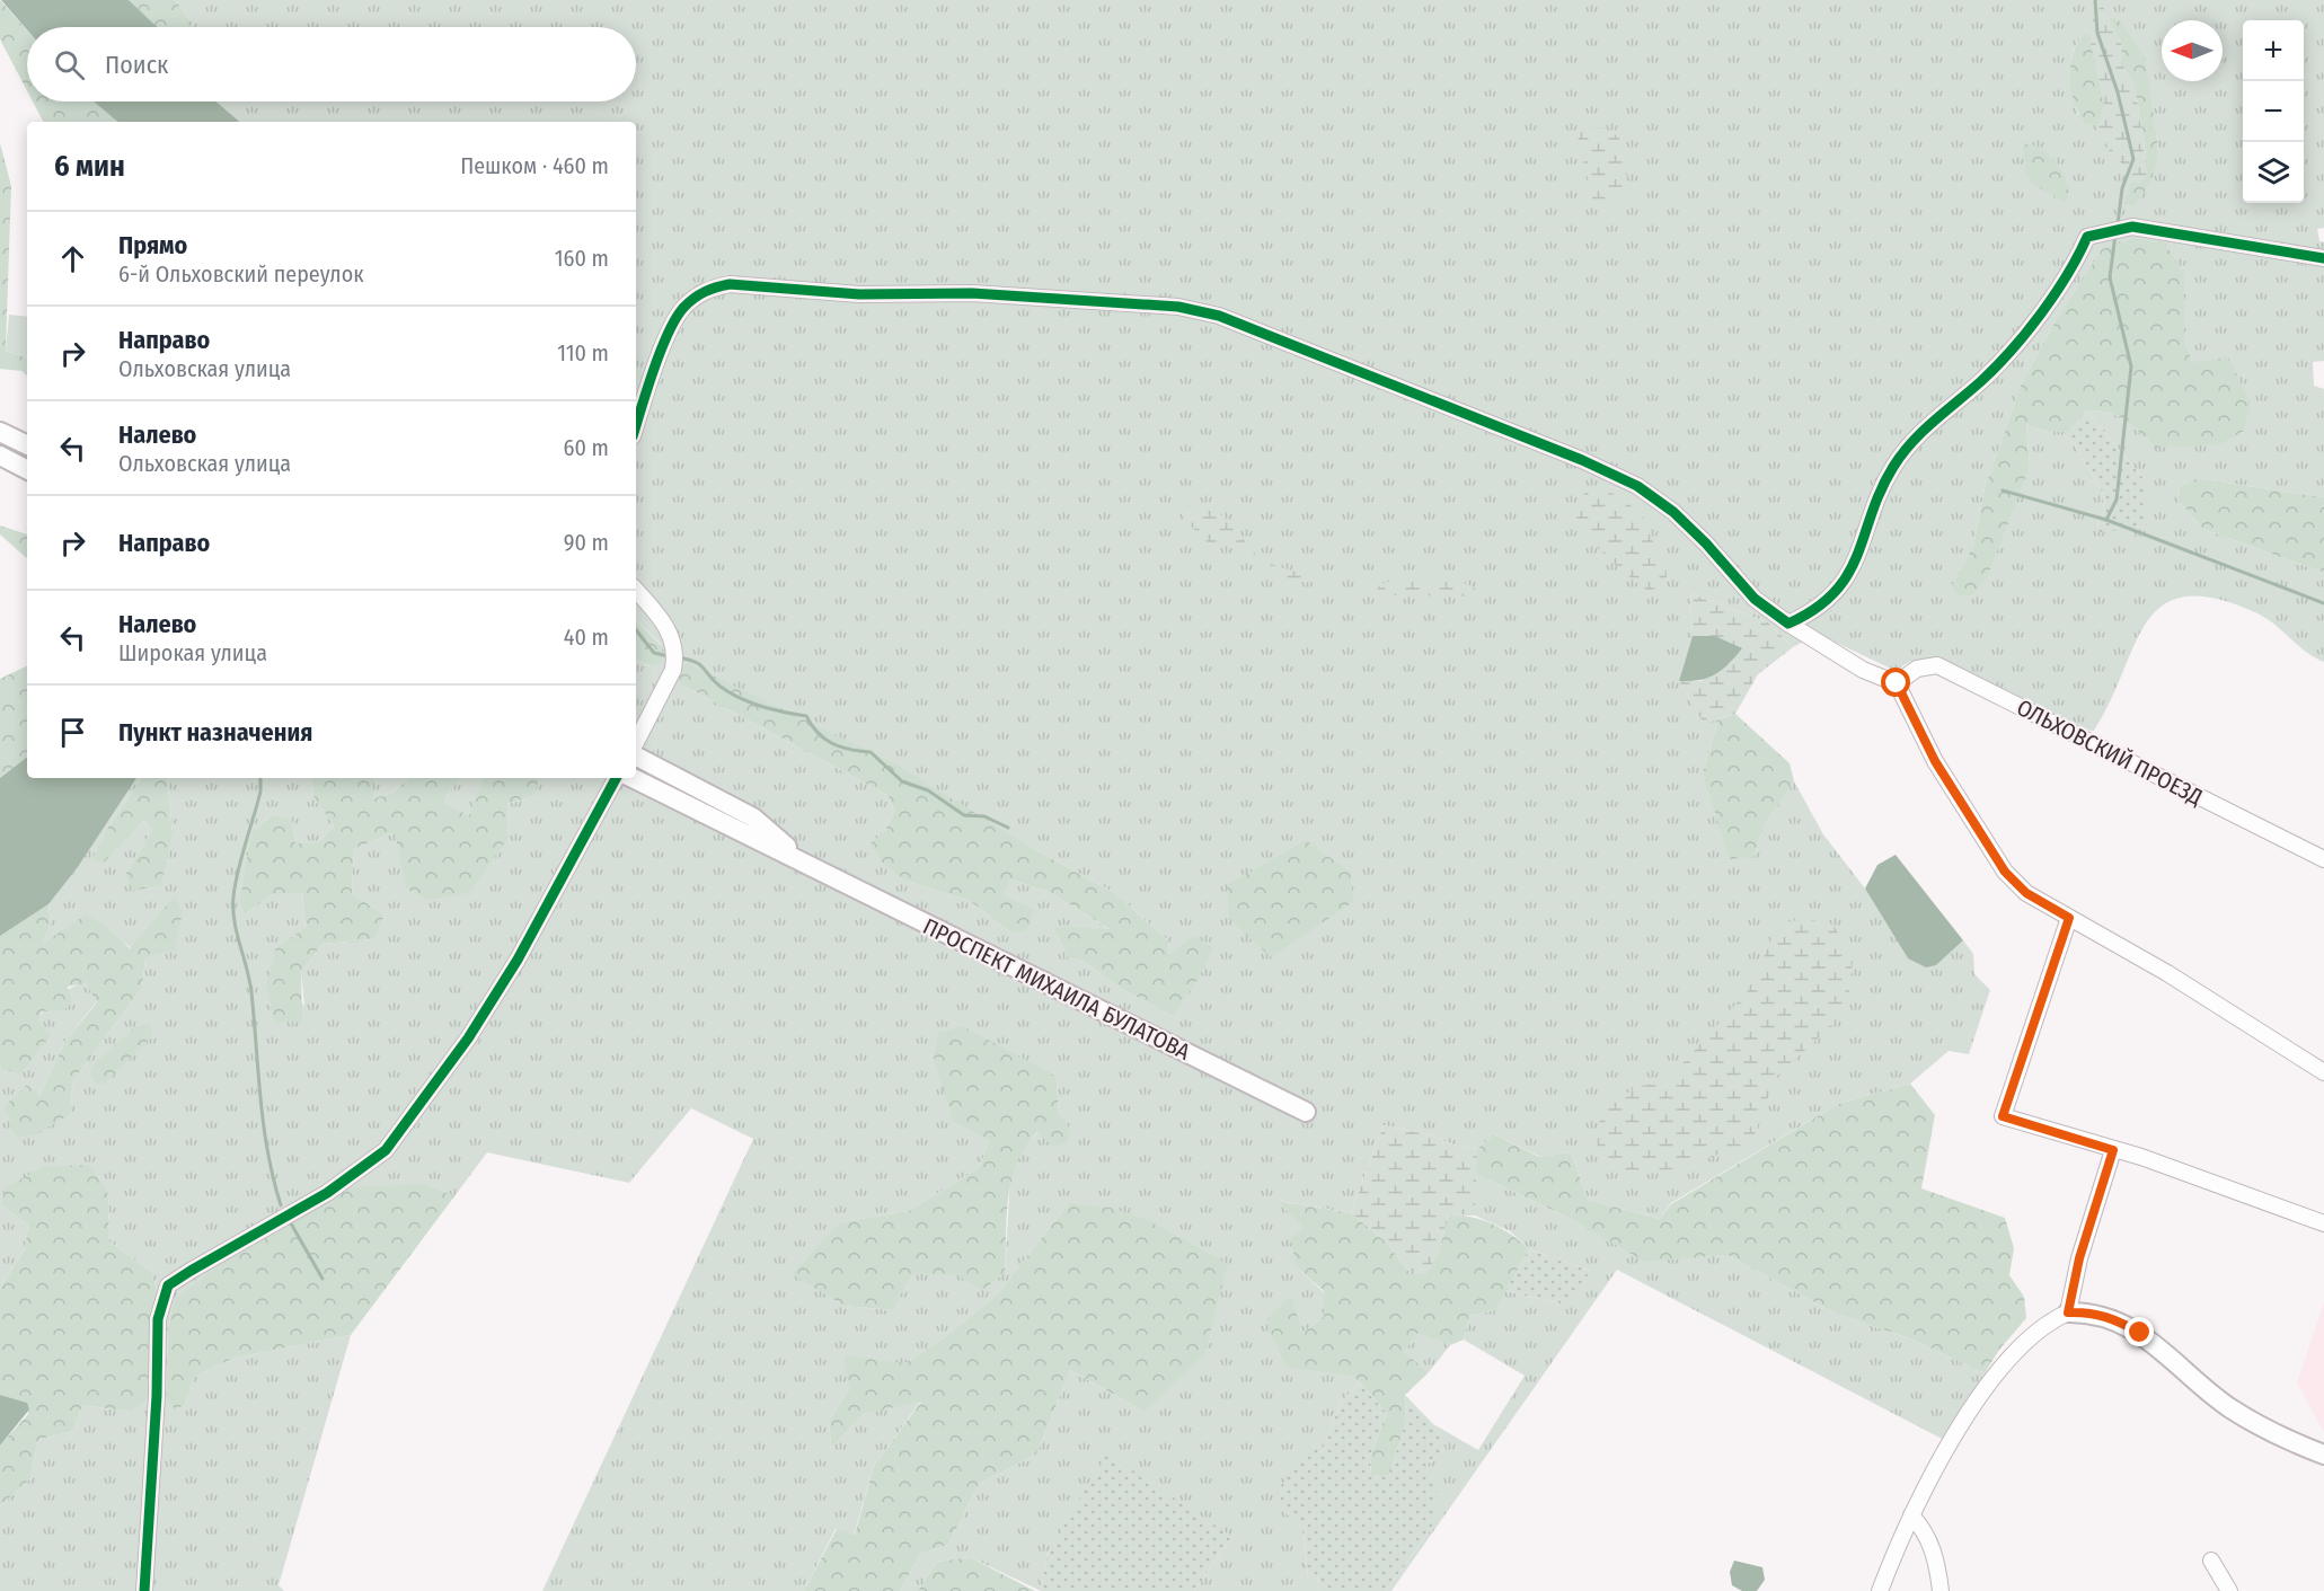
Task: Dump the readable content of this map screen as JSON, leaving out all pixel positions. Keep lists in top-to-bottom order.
{
  "streets": {
    "street": ["ОЛЬХОВСКИЙ ПРОЕЗД", "ПРОСПЕКТ МИХАИЛА БУЛАТОВА"]
  },
  "north": "left",
  "page": {
    "map_buttons": ["+", "−"],
    "search": "Поиск",
    "heading": ["6 мин", "Пешком · 460 m"],
    "list": [
      ["Прямо", "6-й Ольховский переулок", "160 m"],
      ["Направо", "Ольховская улица", "110 m"],
      ["Налево", "Ольховская улица", "60 m"],
      ["Направо", "90 m"],
      ["Налево", "Широкая улица", "40 m"],
      "Пункт назначения"
    ]
  }
}
